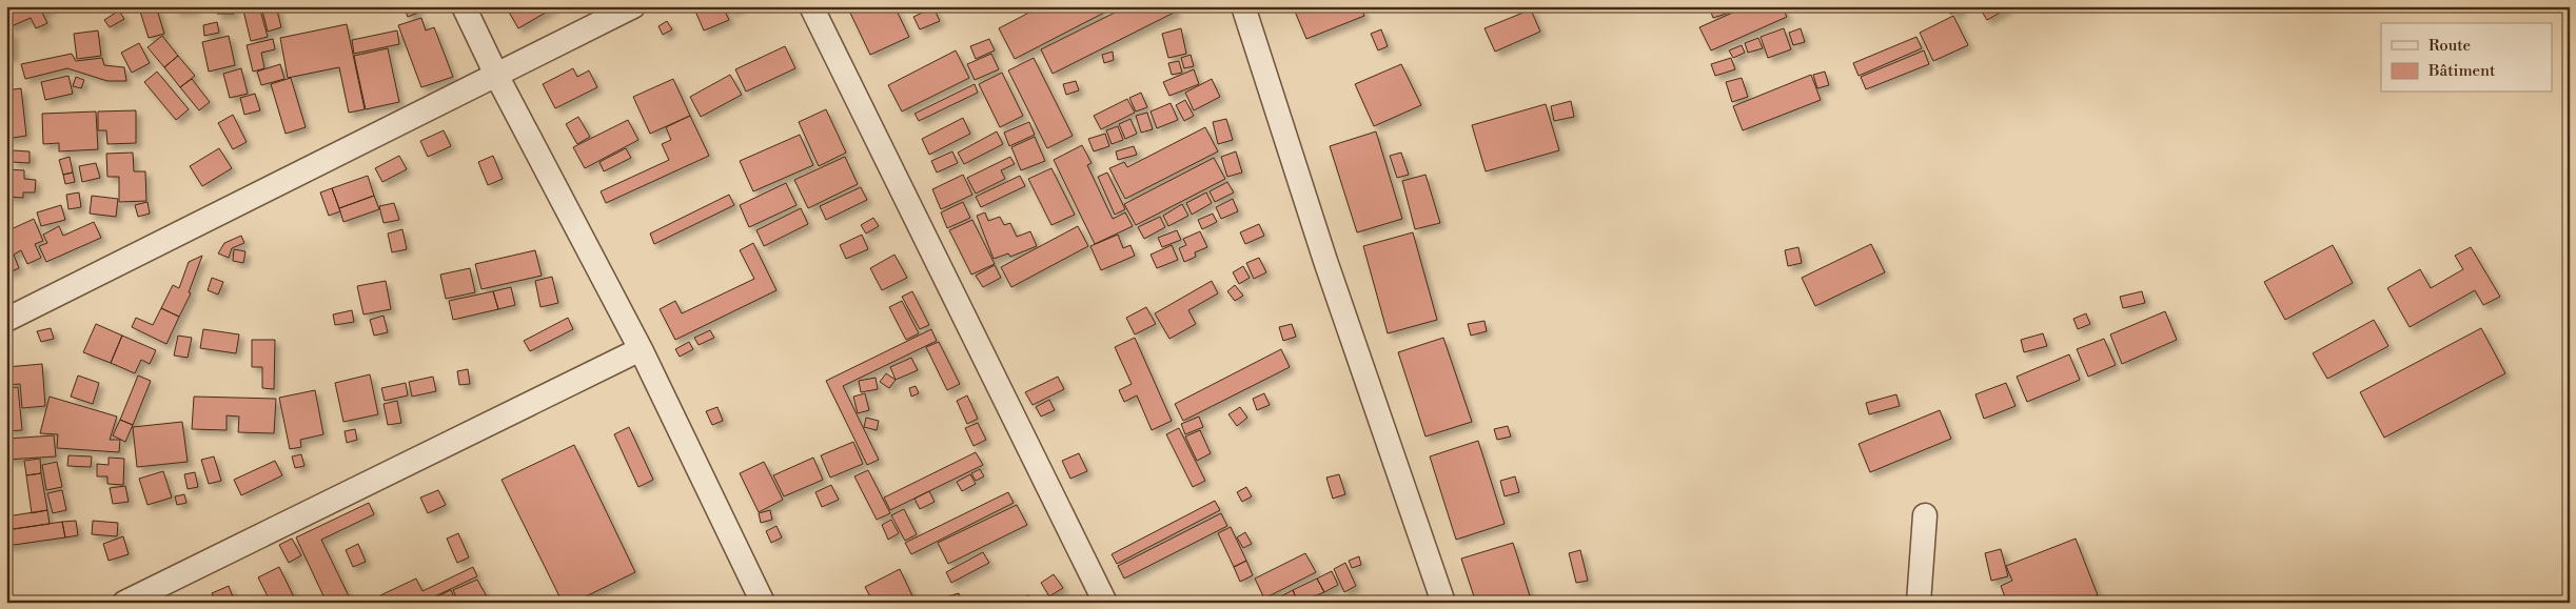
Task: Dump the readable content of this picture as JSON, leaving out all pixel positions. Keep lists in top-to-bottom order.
{
  "legend": ["Route", "Bâtiment"]
}
